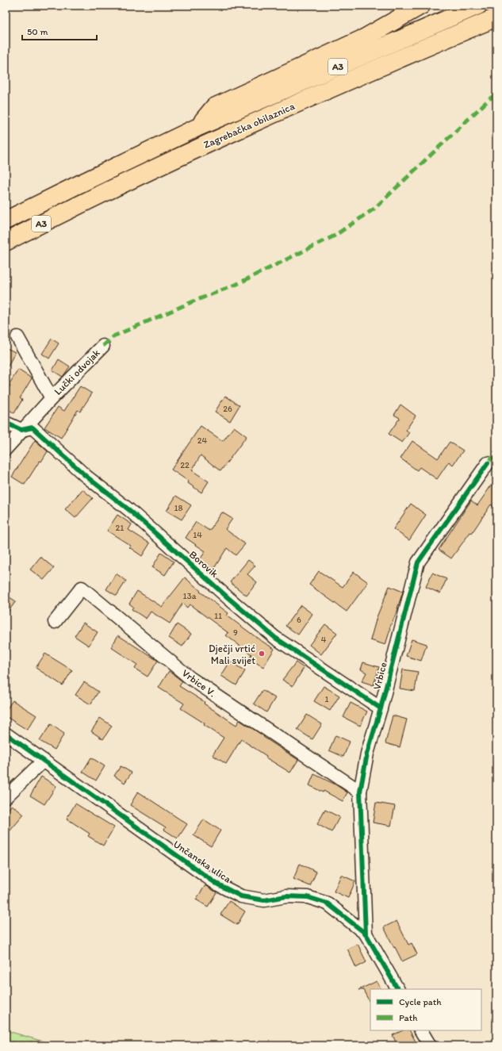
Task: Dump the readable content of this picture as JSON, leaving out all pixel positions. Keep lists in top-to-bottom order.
{
  "streets": {
    "highway": ["A3", "Zagrebačka obilaznica"],
    "street": [
      "Lučki odvojak",
      "Borovik",
      "Vrbice",
      "Vrbice V.",
      "Unčanska ulica"
    ]
  },
  "crossings": [
    ["Lučki odvojak", "Borovik"],
    ["Borovik", "Vrbice"],
    ["Vrbice", "Vrbice V."],
    ["Vrbice", "Unčanska ulica"]
  ],
  "places": ["Dječji vrtić Mali svijet"],
  "house_numbers": [
    "26",
    "24",
    "22",
    "18",
    "21",
    "14",
    "13a",
    "11",
    "6",
    "9",
    "4",
    "1"
  ],
  "legend": ["Cycle path", "Path"],
  "scale_bar": "50 m"
}
